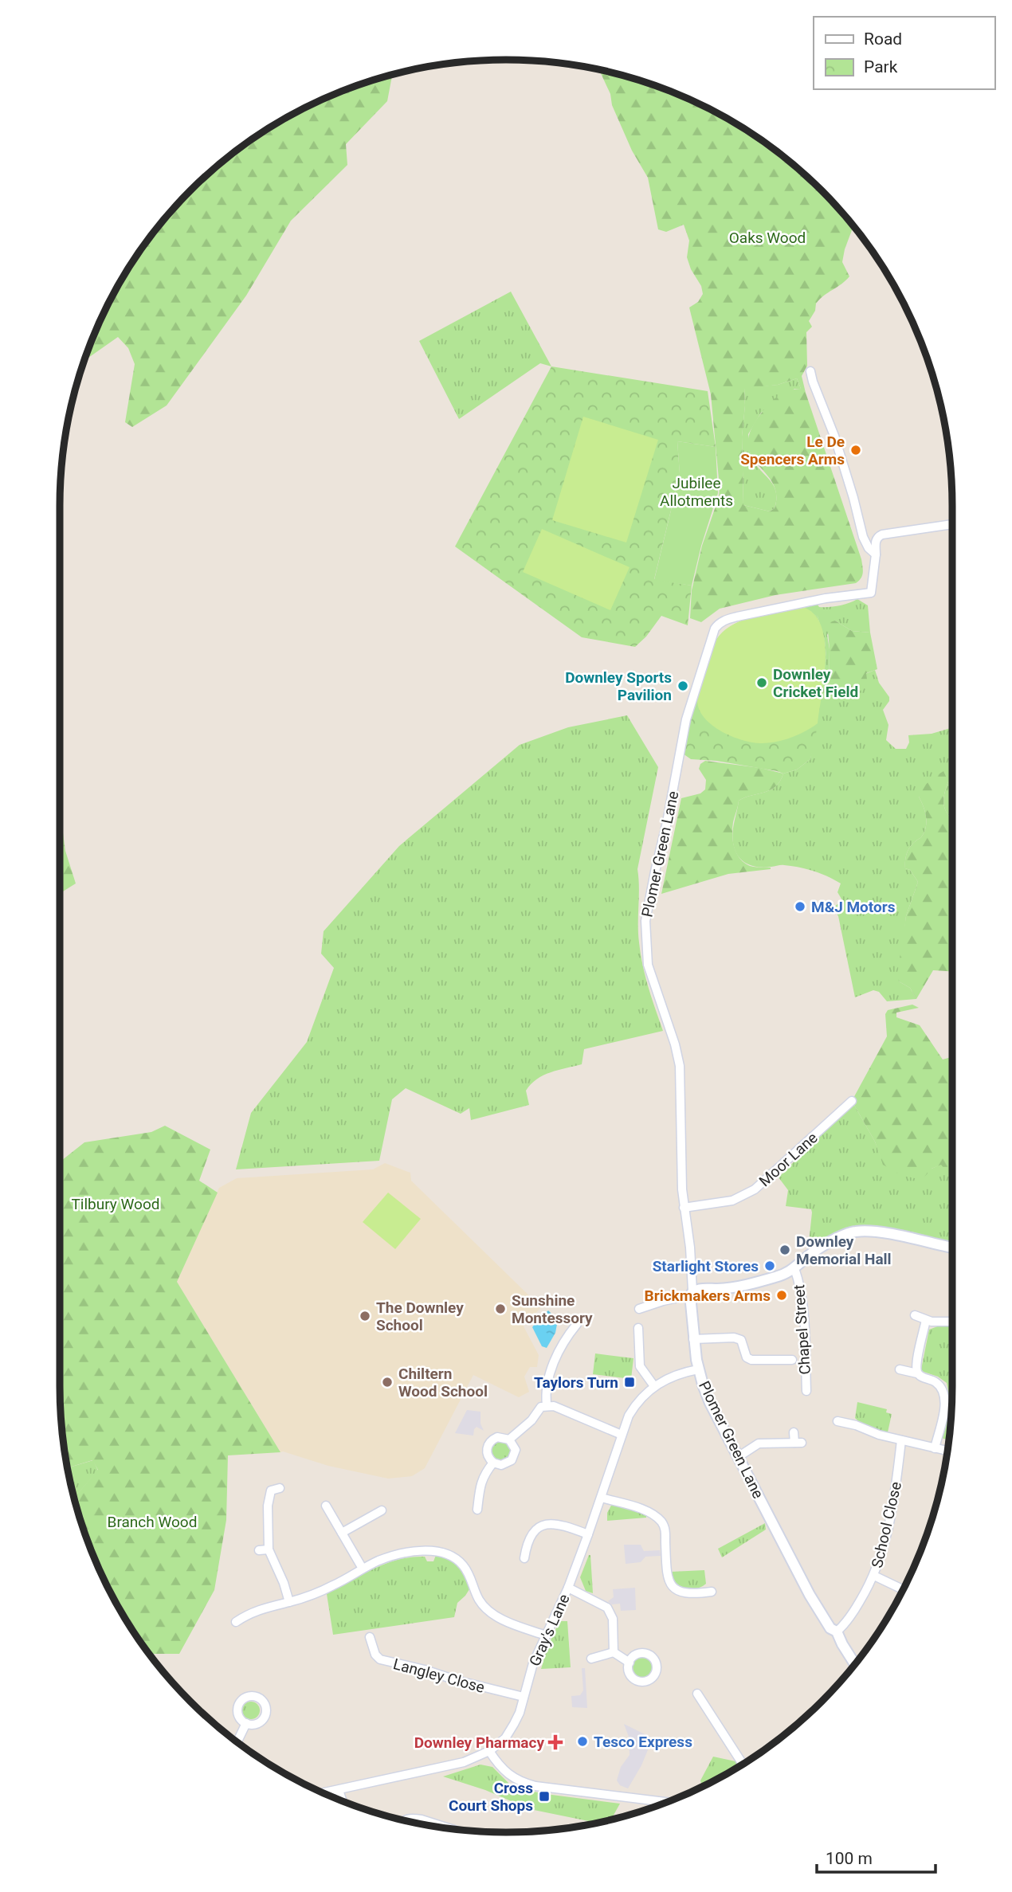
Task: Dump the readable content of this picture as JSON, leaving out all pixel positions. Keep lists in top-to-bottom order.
{
  "streets": {
    "street": [
      "Plomer Green Lane",
      "Moor Lane",
      "Chapel Street",
      "School Close",
      "Gray's Lane",
      "Langley Close"
    ]
  },
  "crossings": [
    ["Plomer Green Lane", "Moor Lane"],
    ["Plomer Green Lane", "School Close"],
    ["Plomer Green Lane", "Gray's Lane"],
    ["Gray's Lane", "Langley Close"]
  ],
  "parks": [
    "Oaks Wood",
    "Jubilee Allotments",
    "Tilbury Wood",
    "Branch Wood"
  ],
  "places": {
    "other": [
      "Le De Spencers Arms",
      "Downley Cricket Field",
      "Downley Sports Pavilion",
      "M&J Motors",
      "Downley Memorial Hall",
      "Starlight Stores",
      "Brickmakers Arms",
      "Sunshine Montessory",
      "The Downley School",
      "Chiltern Wood School",
      "Tesco Express"
    ],
    "transit": ["Taylors Turn", "Cross Court Shops"],
    "health": ["Downley Pharmacy"]
  },
  "legend": ["Road", "Park"],
  "scale_bar": "100 m"
}
